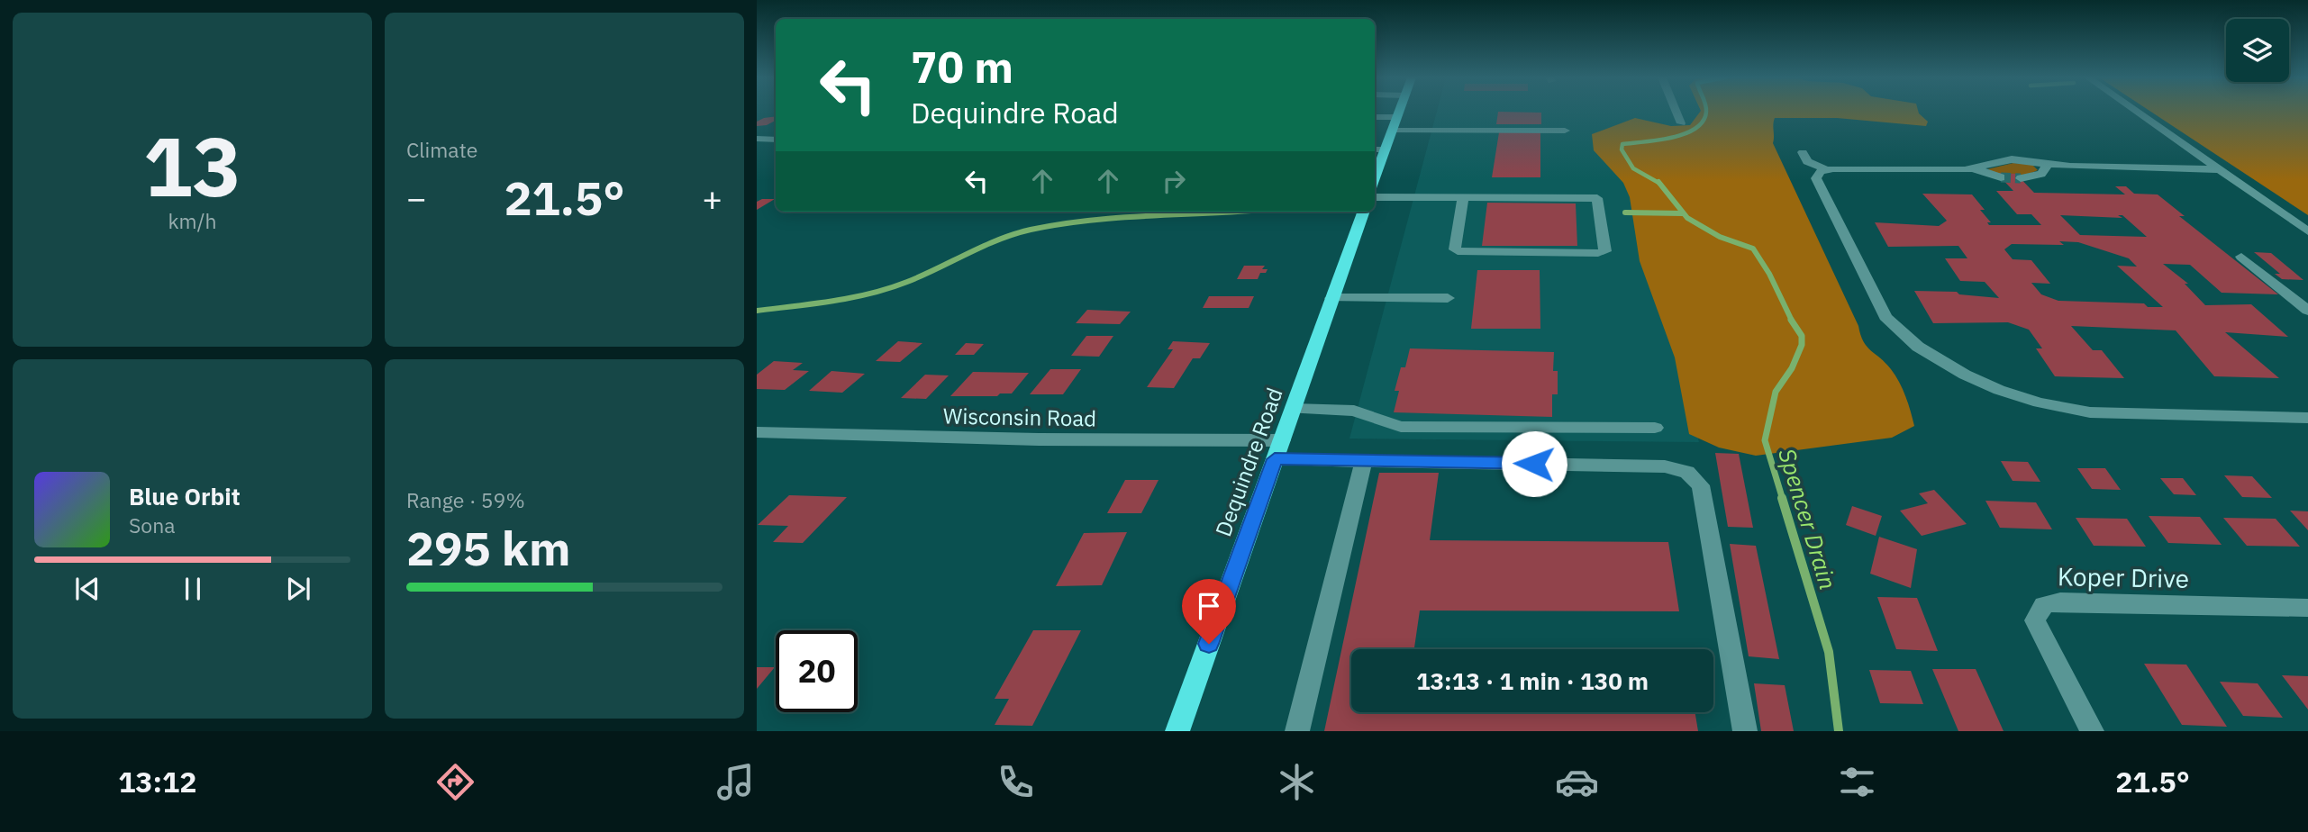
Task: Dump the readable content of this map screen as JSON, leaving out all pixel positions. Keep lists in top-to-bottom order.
{
  "streets": {
    "main road": ["Dequindre Road"],
    "street": ["Wisconsin Road", "Koper Drive"]
  },
  "crossings": [
    ["Wisconsin Road", "Dequindre Road"]
  ],
  "water": ["Spencer Drain"],
  "page": {
    "tile": [
      ["13", "km/h"],
      "Climate",
      ["Range · 59%", "295 km"]
    ],
    "turn": ["70 m", "Dequindre Road"],
    "heat": ["−", "21.5°", "+"],
    "song": ["Blue Orbit", "Sona"],
    "limit": "20",
    "trip": "13:13 · 1 min · 130 m",
    "tabs": ["13:12", "21.5°"]
  }
}
